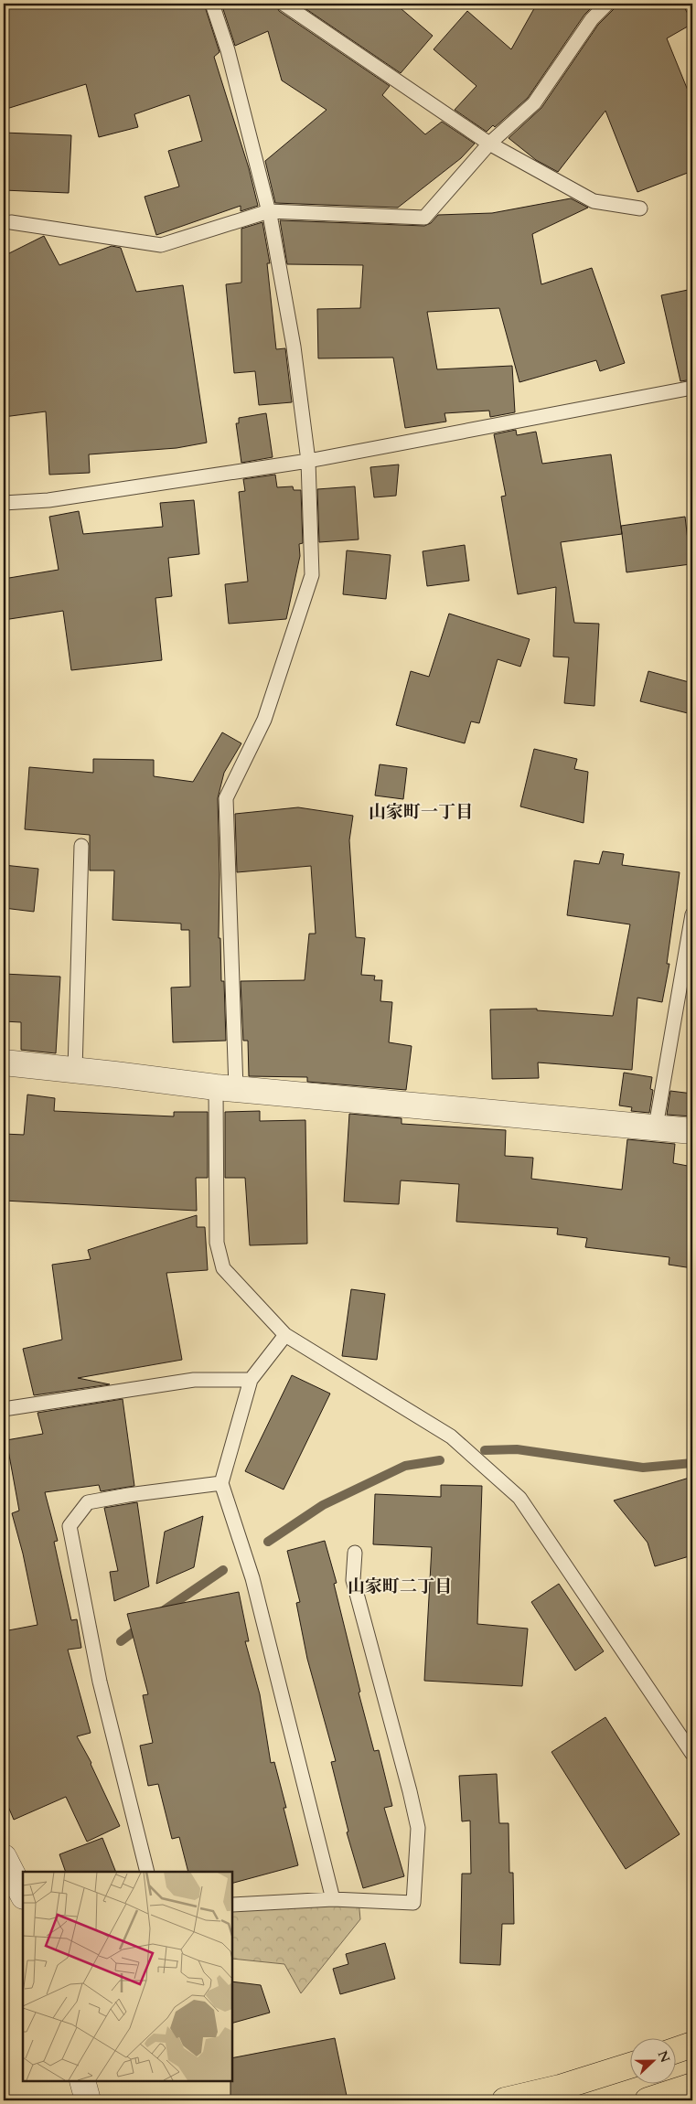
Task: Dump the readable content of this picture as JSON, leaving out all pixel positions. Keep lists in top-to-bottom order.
{
  "districts": ["山家町一丁目", "山家町二丁目"],
  "north": "right"
}
